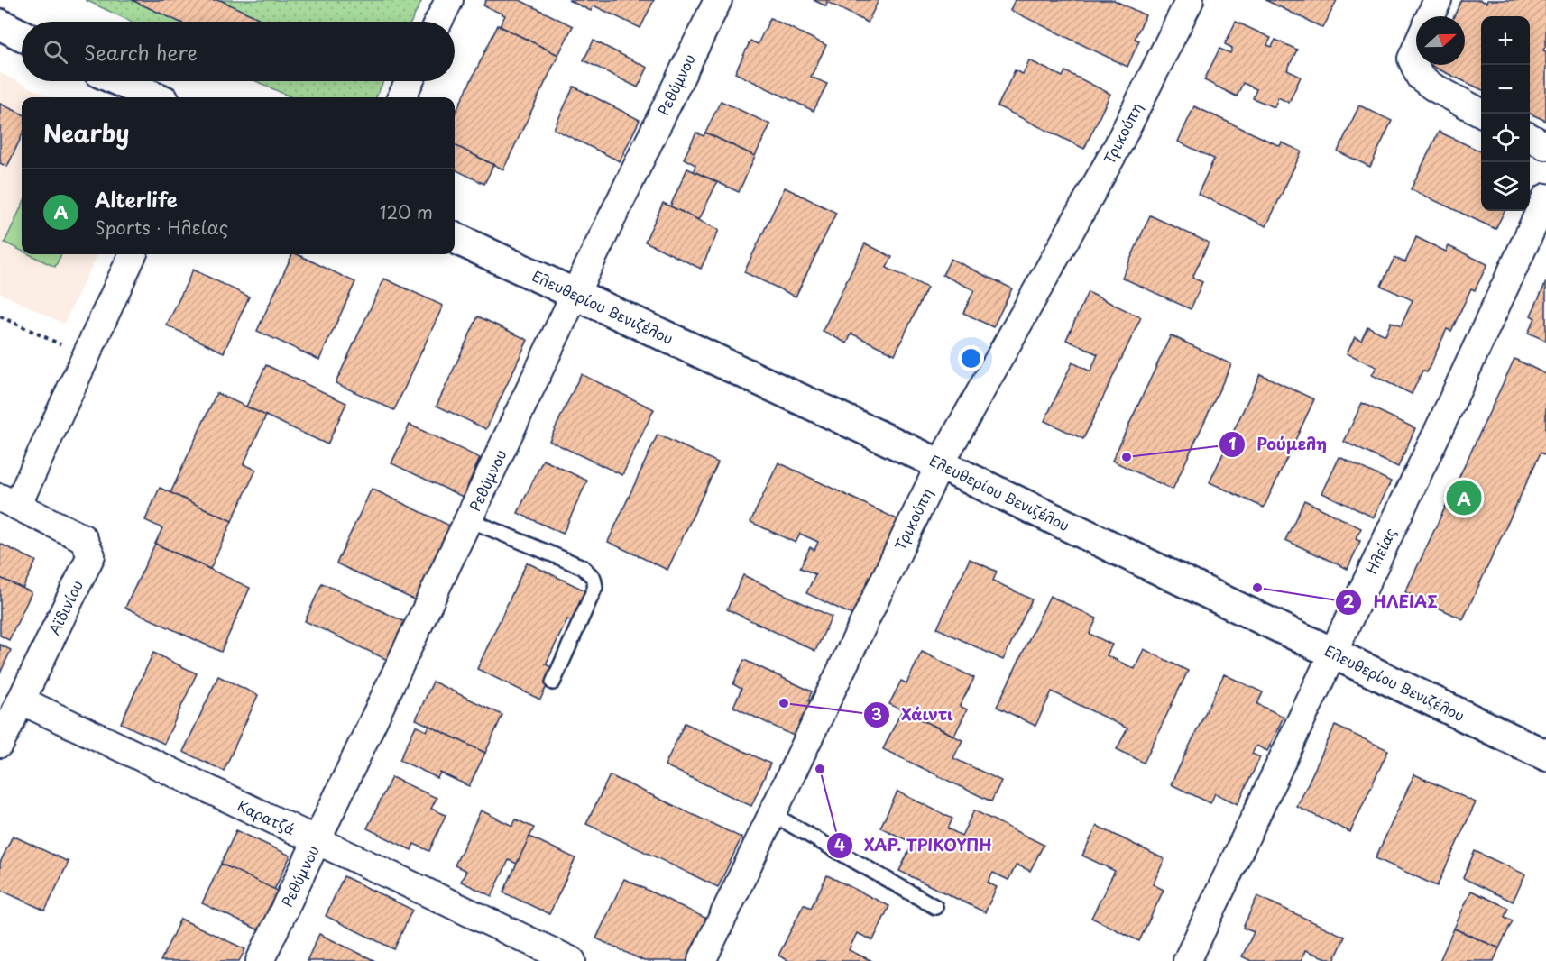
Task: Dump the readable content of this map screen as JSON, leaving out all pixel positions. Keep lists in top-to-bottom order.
{
  "streets": {
    "street": [
      "Ρεθύμνου",
      "Τρικούπη",
      "Ελευθερίου Βενιζέλου",
      "Ηλείας",
      "Αϊδινίου",
      "Καρατζά"
    ]
  },
  "crossings": [
    ["Ρεθύμνου", "Ελευθερίου Βενιζέλου"],
    ["Ρεθύμνου", "Καρατζά"],
    ["Τρικούπη", "Ελευθερίου Βενιζέλου"],
    ["Ελευθερίου Βενιζέλου", "Ηλείας"],
    ["Αϊδινίου", "Καρατζά"]
  ],
  "places": [
    "Ρούμελη",
    "ΗΛΕΙΑΣ",
    "Χάιντι",
    "ΧΑΡ. ΤΡΙΚΟΥΠΗ"
  ],
  "north": "right",
  "page": {
    "map_buttons": ["+", "−"],
    "search": "Search here",
    "heading": "Nearby",
    "list": [
      {
        "mark": "A",
        "name": "Alterlife",
        "note": "Sports · Ηλείας",
        "value": "120 m"
      }
    ],
    "pins": "A"
  }
}
